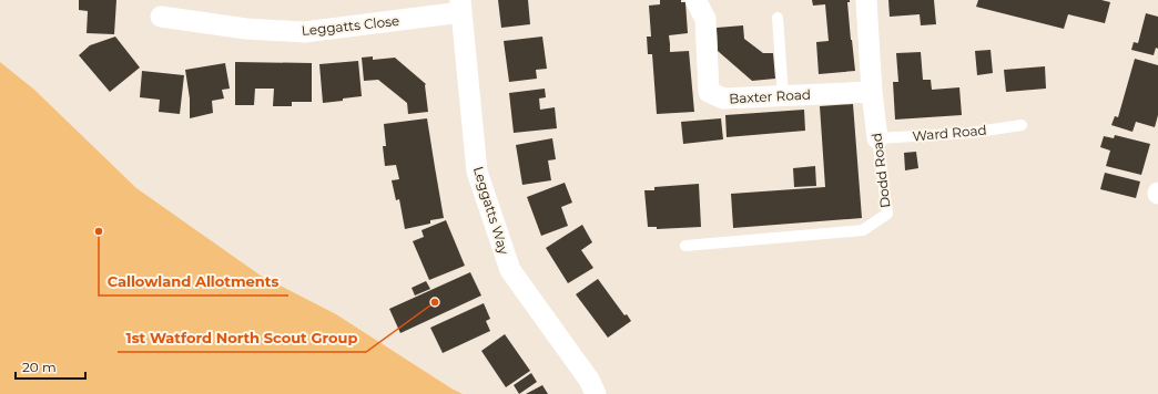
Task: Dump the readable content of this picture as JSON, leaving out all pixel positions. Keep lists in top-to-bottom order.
{
  "streets": {
    "street": [
      "Leggatts Close",
      "Baxter Road",
      "Dodd Road",
      "Leggatts Way"
    ],
    "lane": ["Ward Road"]
  },
  "crossings": [
    ["Leggatts Close", "Leggatts Way"],
    ["Baxter Road", "Dodd Road"],
    ["Ward Road", "Dodd Road"]
  ],
  "places": ["Callowland Allotments", "1st Watford North Scout Group"],
  "scale_bar": "20 m"
}
